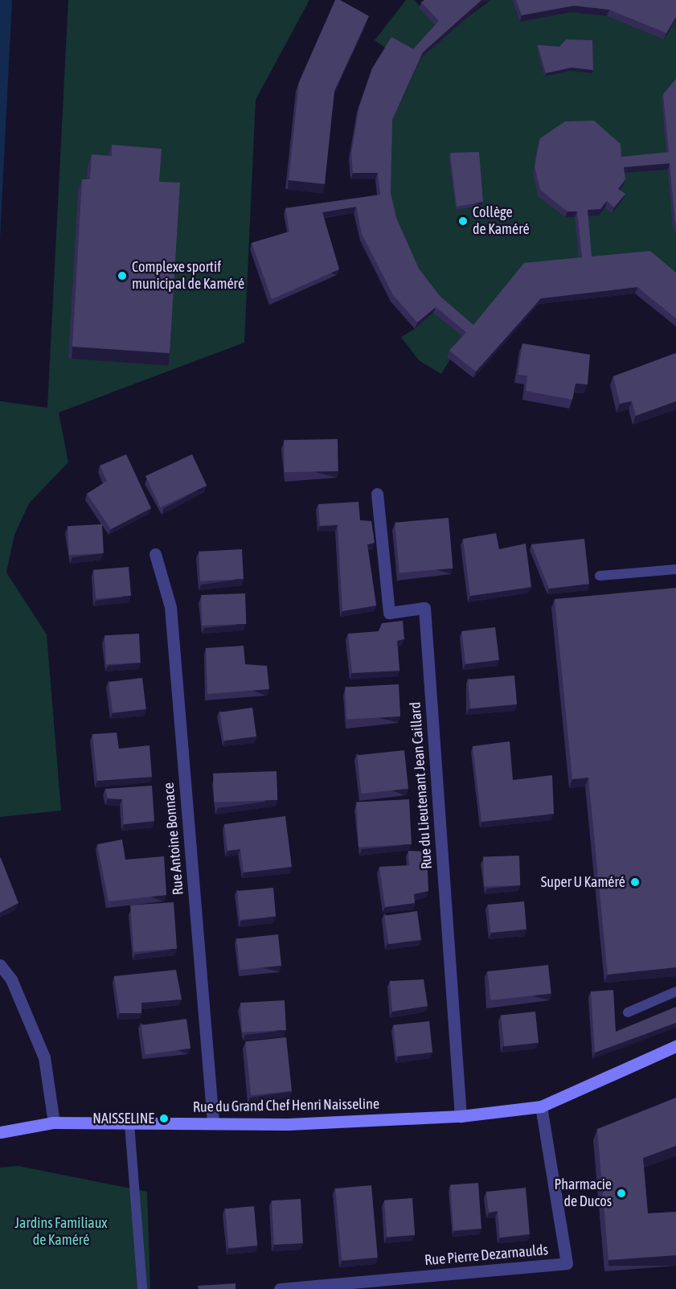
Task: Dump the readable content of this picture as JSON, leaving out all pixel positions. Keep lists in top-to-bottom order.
{
  "streets": {
    "street": [
      "Rue du Lieutenant Jean Caillard",
      "Rue Antoine Bonnace",
      "Rue du Grand Chef Henri Naisseline",
      "Rue Pierre Dezarnaulds"
    ]
  },
  "crossings": [
    ["Rue du Lieutenant Jean Caillard", "Rue du Grand Chef Henri Naisseline"],
    ["Rue Antoine Bonnace", "Rue du Grand Chef Henri Naisseline"],
    ["Rue du Grand Chef Henri Naisseline", "Rue Pierre Dezarnaulds"]
  ],
  "parks": ["Jardins Familiaux de Kaméré"],
  "places": [
    "Collège de Kaméré",
    "Complexe sportif municipal de Kaméré",
    "Super U Kaméré",
    "NAISSELINE",
    "Pharmacie de Ducos"
  ]
}
